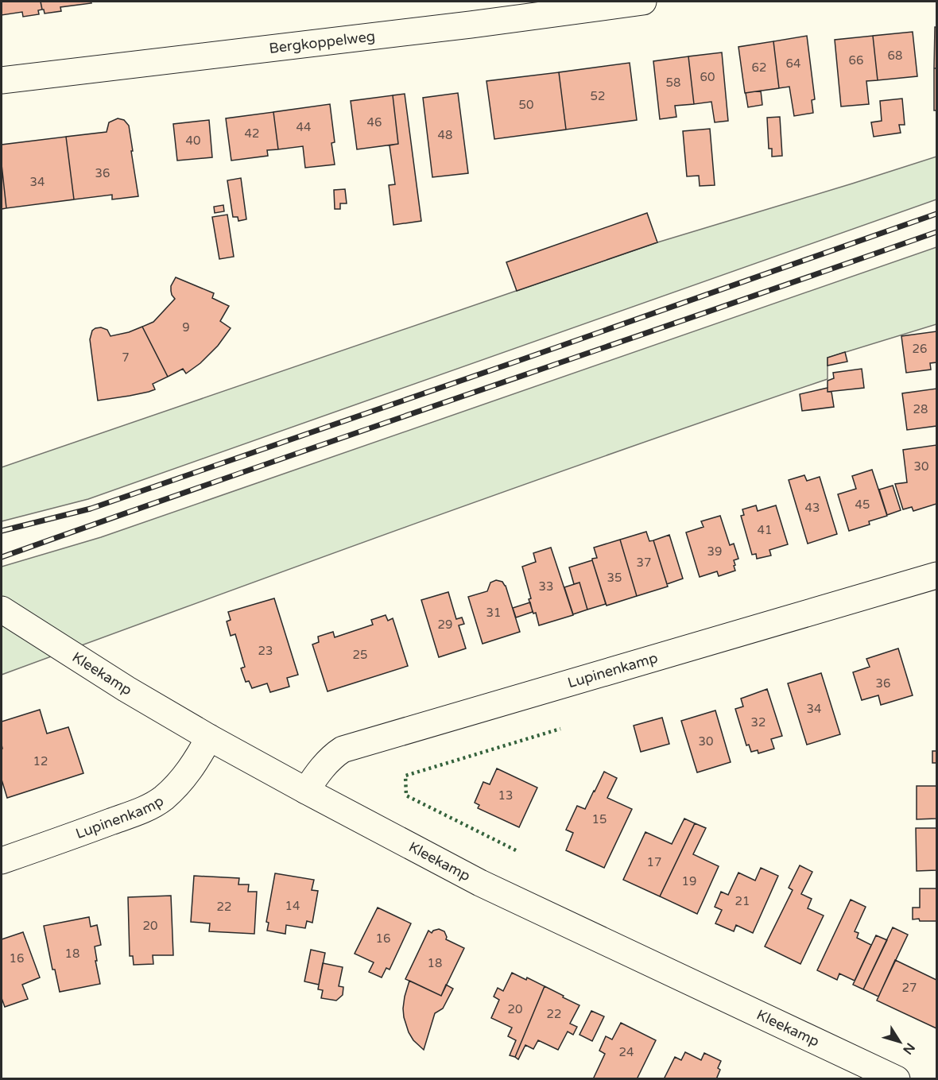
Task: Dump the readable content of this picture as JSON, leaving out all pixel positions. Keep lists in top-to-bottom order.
{
  "streets": {
    "street": ["Bergkoppelweg", "Lupinenkamp", "Kleekamp"]
  },
  "crossings": [
    ["Lupinenkamp", "Kleekamp"]
  ],
  "house_numbers": [
    "68",
    "66",
    "64",
    "62",
    "60",
    "58",
    "52",
    "50",
    "46",
    "44",
    "42",
    "48",
    "40",
    "36",
    "34",
    "9",
    "26",
    "7",
    "28",
    "30",
    "45",
    "43",
    "41",
    "39",
    "37",
    "35",
    "33",
    "31",
    "29",
    "23",
    "25",
    "36",
    "34",
    "32",
    "30",
    "12",
    "13",
    "15",
    "17",
    "19",
    "21",
    "14",
    "22",
    "20",
    "16",
    "18",
    "16",
    "18",
    "27",
    "20",
    "22",
    "24"
  ],
  "north": "bottom right"
}
